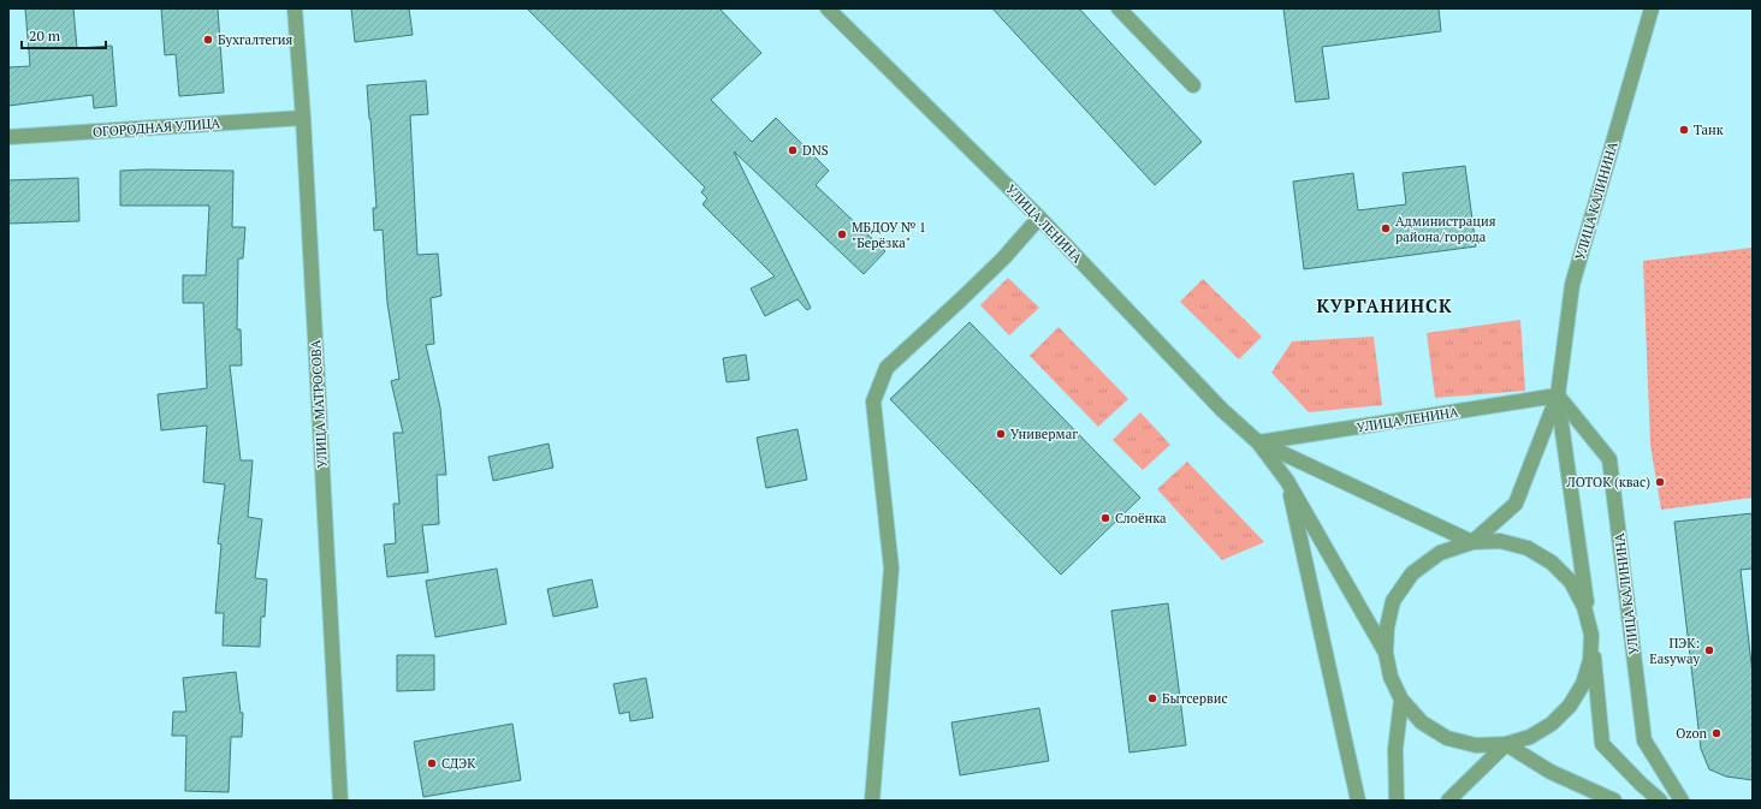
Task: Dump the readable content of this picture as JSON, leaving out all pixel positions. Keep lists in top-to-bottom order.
{
  "streets": {
    "street": [
      "ОГОРОДНАЯ УЛИЦА",
      "УЛИЦА КАЛИНИНА",
      "УЛИЦА ЛЕНИНА",
      "УЛИЦА МАТРОСОВА"
    ]
  },
  "crossings": [
    ["ОГОРОДНАЯ УЛИЦА", "УЛИЦА МАТРОСОВА"],
    ["УЛИЦА КАЛИНИНА", "УЛИЦА ЛЕНИНА"]
  ],
  "districts": ["КУРГАНИНСК"],
  "places": [
    "Бухгалтегия",
    "Танк",
    "DNS",
    "Администрация района/города",
    "МБДОУ № 1 \"Берёзка\"",
    "Универмаг",
    "ЛОТОК (квас)",
    "Слоёнка",
    "ПЭК: Easyway",
    "Бытсервис",
    "Ozon",
    "СДЭК"
  ],
  "scale_bar": "20 m"
}
